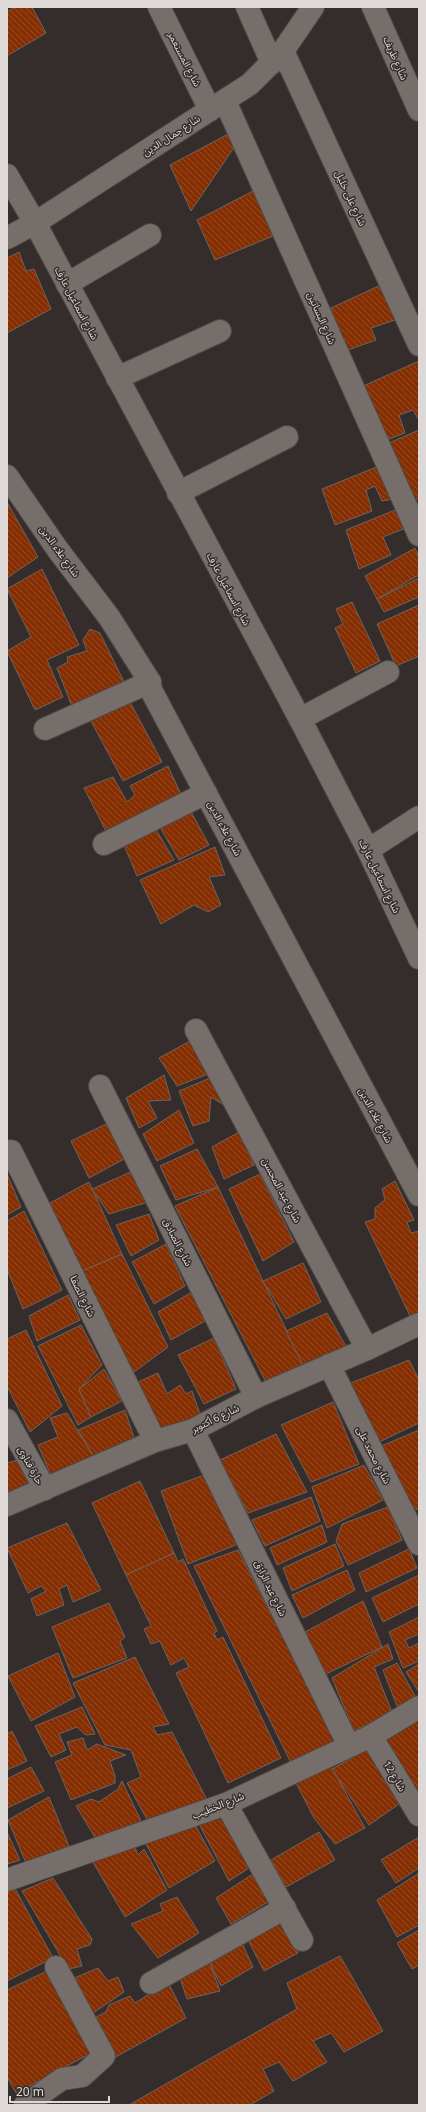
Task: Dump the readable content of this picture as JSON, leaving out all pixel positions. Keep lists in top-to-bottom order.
{
  "streets": {
    "street": [
      "شارع ظريف",
      "شارع المستعمر",
      "شارع جمال الدين",
      "شارع على خليل",
      "شارع اسماعيل عارف",
      "شارع البساتين",
      "شارع علاء الدين",
      "شارع عبد المحسن",
      "شارع الصادق",
      "شارع الصفا",
      "شارع 6 أكتوبر",
      "شارع محمد على",
      "حارة قناوى",
      "شارع عبد الرازق",
      "شارع 12",
      "شارع الخطيب"
    ]
  },
  "crossings": [
    ["شارع المستعمر", "شارع جمال الدين"],
    ["شارع المستعمر", "شارع البساتين"],
    ["شارع جمال الدين", "شارع على خليل"],
    ["شارع جمال الدين", "شارع اسماعيل عارف"],
    ["شارع جمال الدين", "شارع البساتين"],
    ["شارع عبد المحسن", "شارع 6 أكتوبر"],
    ["شارع الصادق", "شارع 6 أكتوبر"],
    ["شارع الصفا", "شارع 6 أكتوبر"],
    ["شارع 6 أكتوبر", "شارع محمد على"],
    ["شارع 6 أكتوبر", "حارة قناوى"],
    ["شارع 6 أكتوبر", "شارع عبد الرازق"],
    ["شارع عبد الرازق", "شارع الخطيب"],
    ["شارع 12", "شارع الخطيب"]
  ],
  "scale_bar": "20 m"
}
